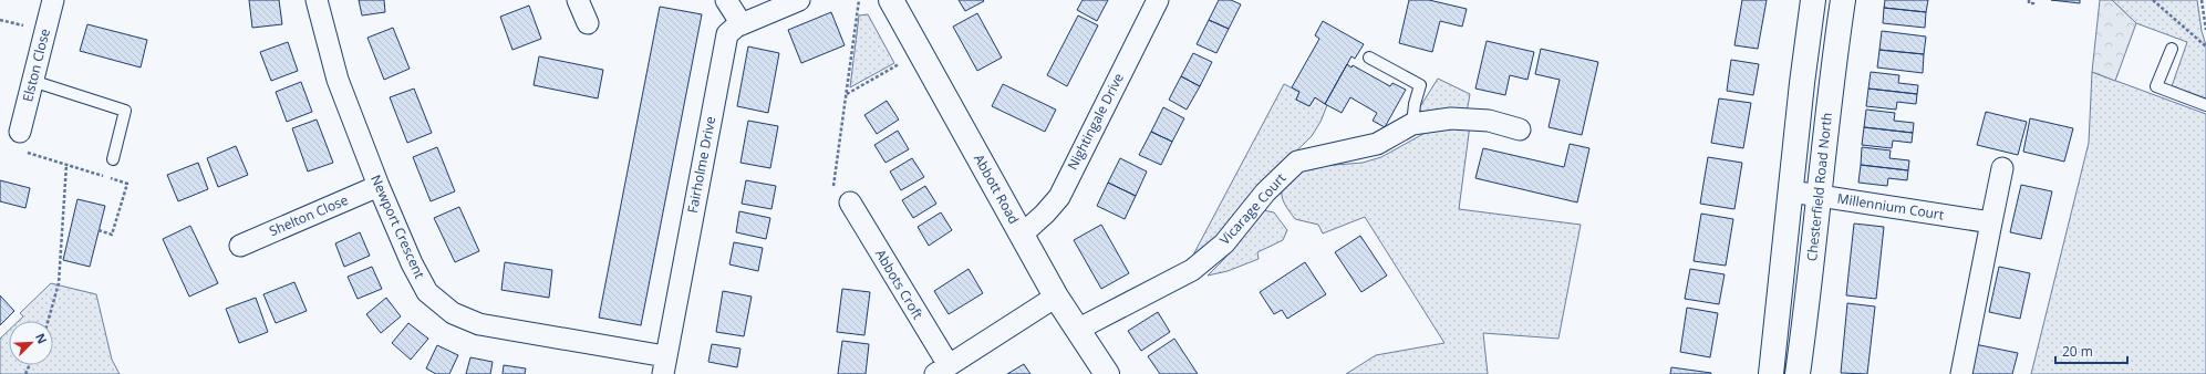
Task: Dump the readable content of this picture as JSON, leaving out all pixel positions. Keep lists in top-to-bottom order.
{
  "streets": {
    "main road": ["Chesterfield Road North", "Abbott Road"],
    "street": [
      "Elston Close",
      "Nightingale Drive",
      "Fairholme Drive",
      "Millennium Court",
      "Vicarage Court",
      "Shelton Close",
      "Newport Crescent",
      "Abbots Croft"
    ]
  },
  "crossings": [
    ["Nightingale Drive", "Abbott Road"],
    ["Fairholme Drive", "Newport Crescent"],
    ["Chesterfield Road North", "Millennium Court"],
    ["Abbott Road", "Vicarage Court"],
    ["Abbott Road", "Abbots Croft"],
    ["Shelton Close", "Newport Crescent"]
  ],
  "scale_bar": "20 m",
  "north": "top right"
}
